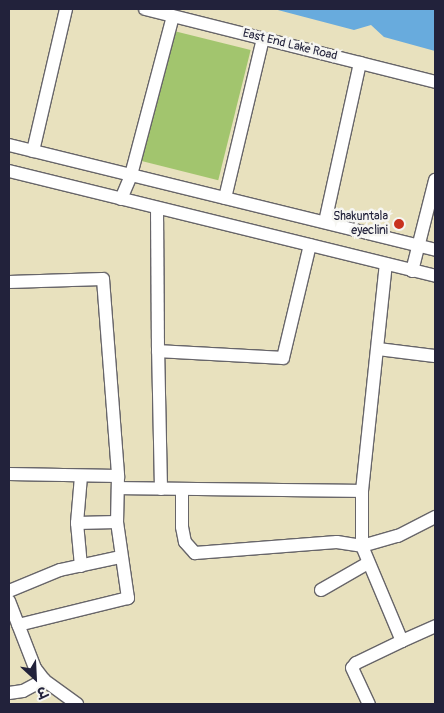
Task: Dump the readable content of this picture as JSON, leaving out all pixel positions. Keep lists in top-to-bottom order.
{
  "streets": {
    "street": ["East End Lake Road"]
  },
  "places": ["Shakuntala eyeclini"],
  "north": "bottom right"
}
